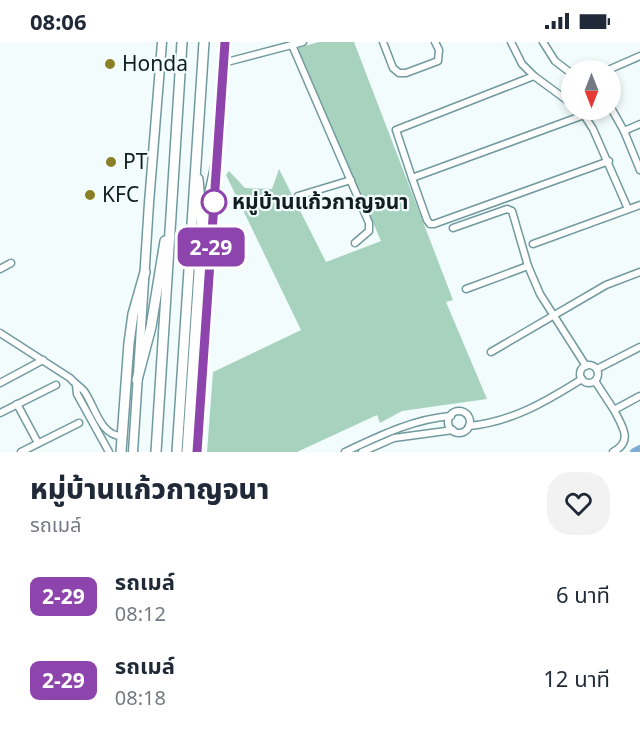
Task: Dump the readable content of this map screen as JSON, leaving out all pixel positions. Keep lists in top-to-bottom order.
{
  "places": [
    "Honda",
    "PT",
    "KFC",
    "หมู่บ้านแก้วกาญจนา"
  ],
  "lines": ["bus line 2-29"],
  "north": "bottom",
  "page": {
    "status": "08:06",
    "on_map": "2-29",
    "heading": ["หมู่บ้านแก้วกาญจนา", "รถเมล์"],
    "list": [
      {
        "mark": "2-29",
        "name": "รถเมล์",
        "note": "08:12",
        "value": "6 นาที"
      },
      {
        "mark": "2-29",
        "name": "รถเมล์",
        "note": "08:18",
        "value": "12 นาที"
      }
    ]
  }
}
